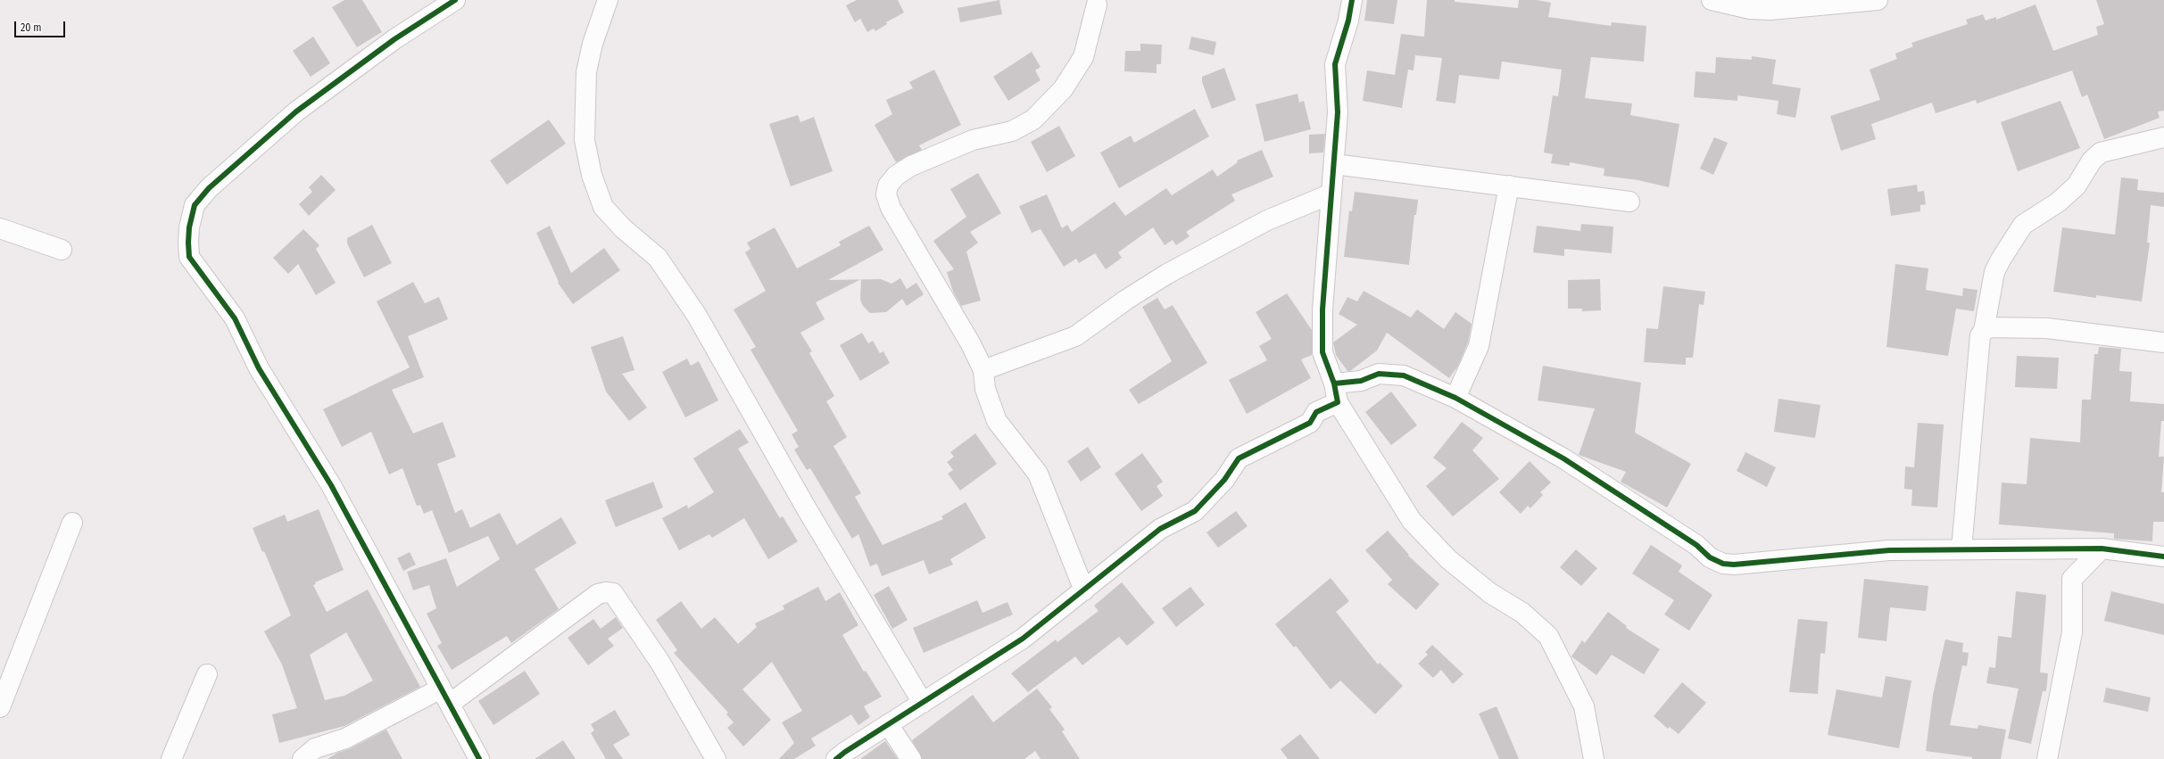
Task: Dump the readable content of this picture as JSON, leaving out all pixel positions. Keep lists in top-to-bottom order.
{
  "scale_bar": "20 m"
}
